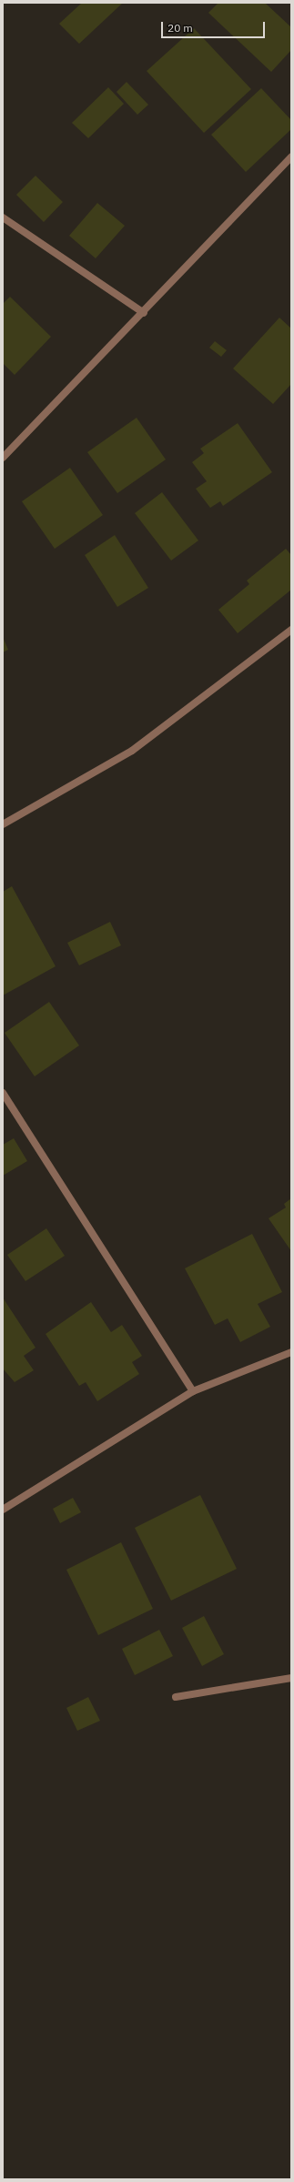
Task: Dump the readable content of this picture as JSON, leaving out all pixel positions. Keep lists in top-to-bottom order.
{
  "scale_bar": "20 m"
}
